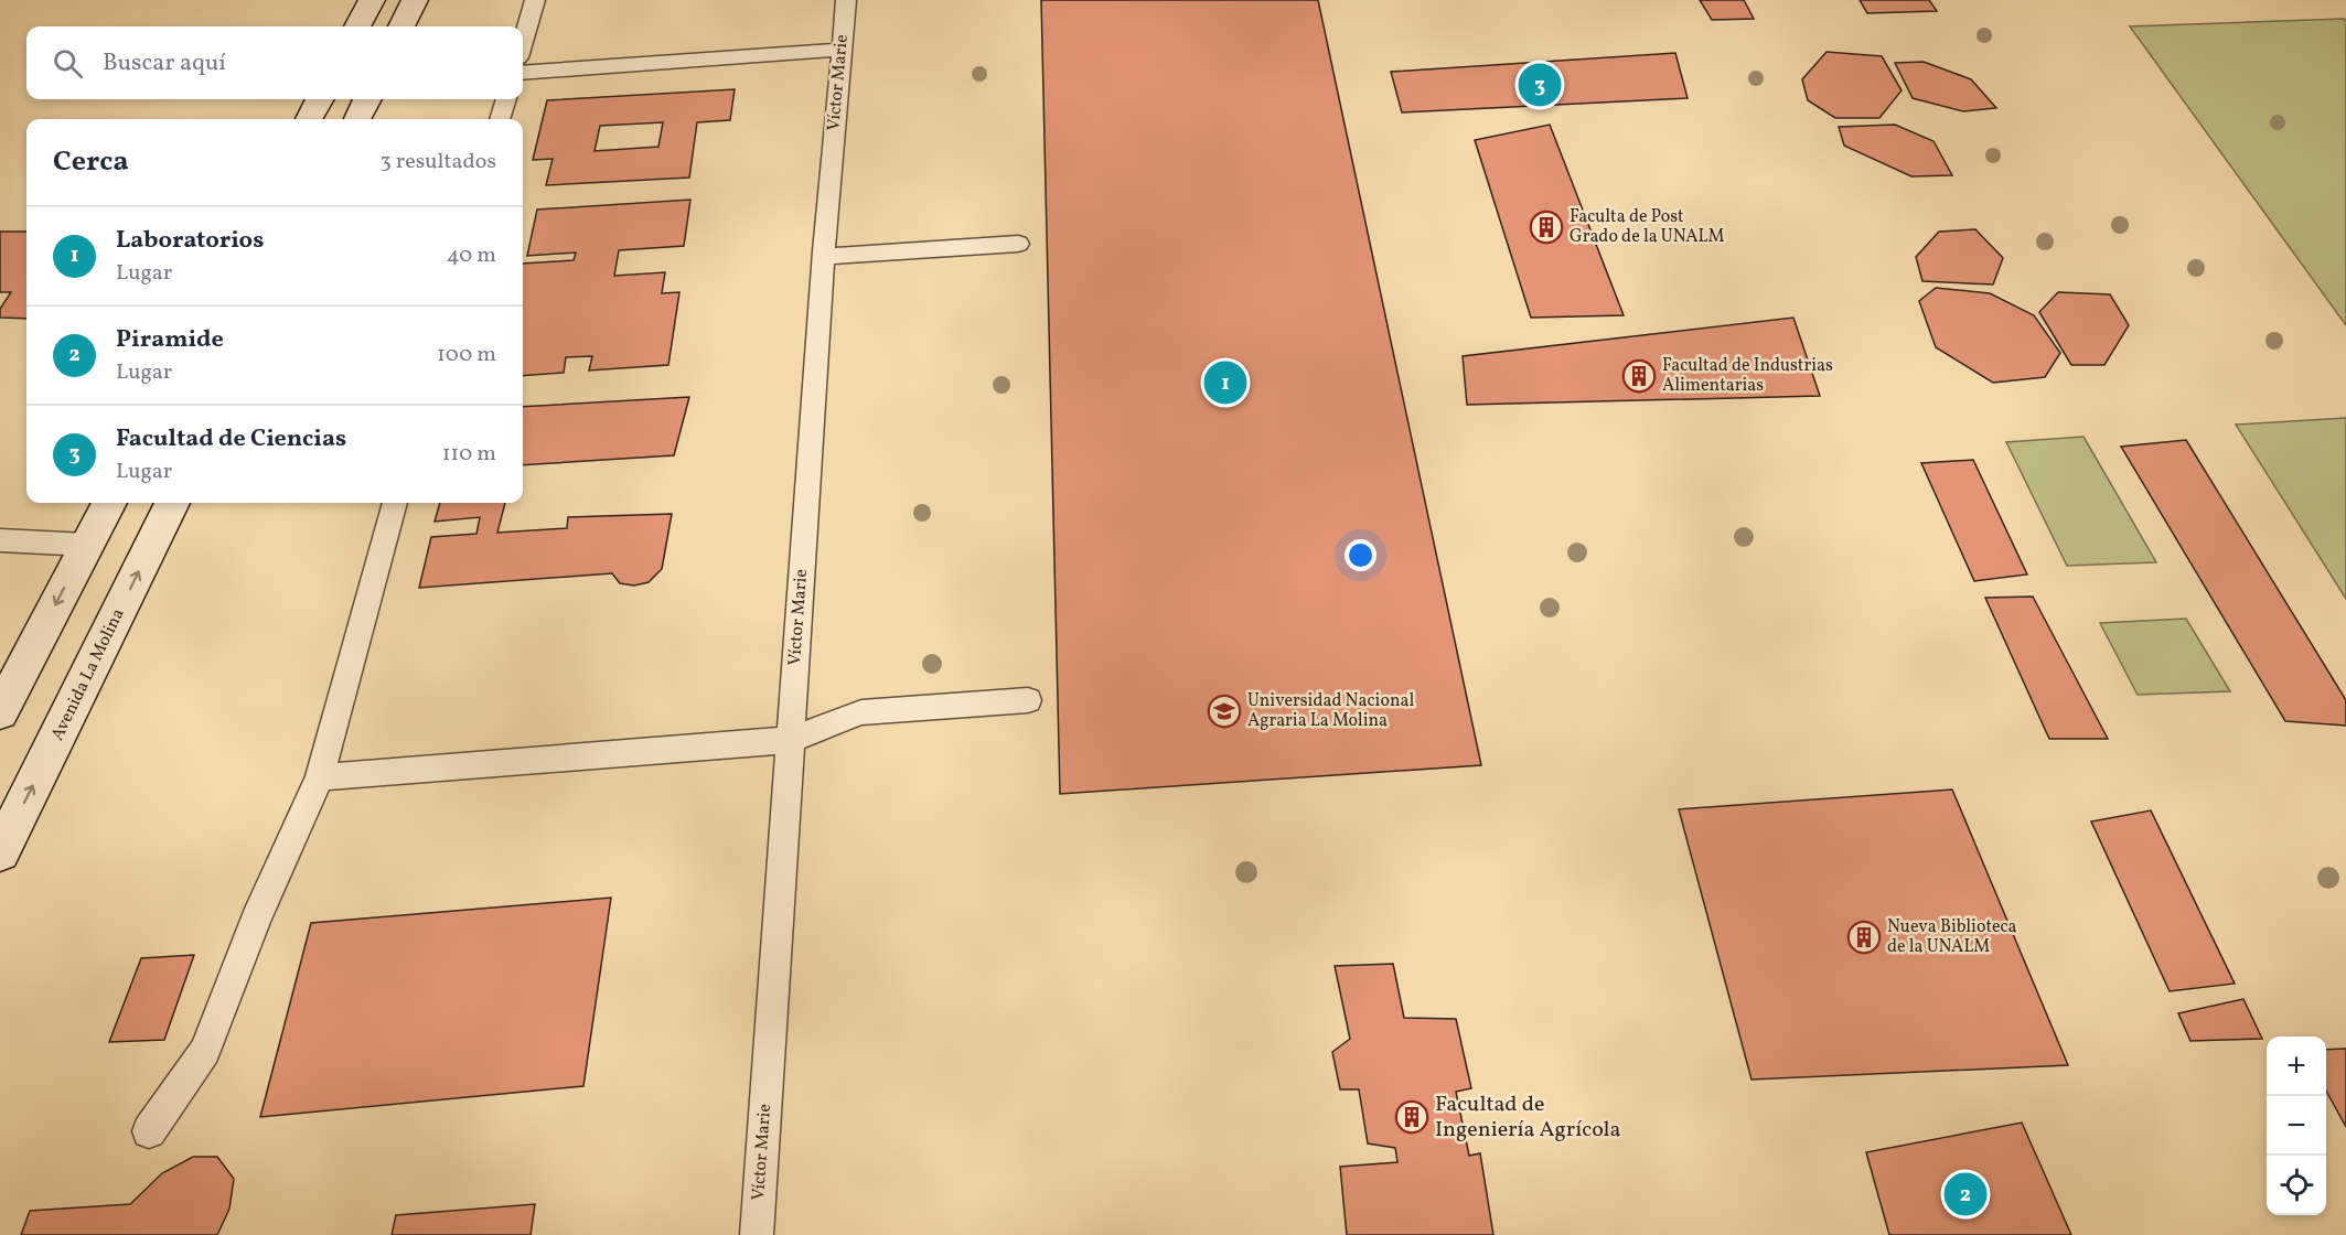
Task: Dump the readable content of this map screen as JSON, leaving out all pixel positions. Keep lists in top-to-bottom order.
{
  "streets": {
    "main road": ["Avenida La Molina"],
    "lane": ["Víctor Marie"]
  },
  "places": {
    "building": [
      "Faculta de Post Grado de la UNALM",
      "Facultad de Industrias Alimentarias",
      "Nueva Biblioteca de la UNALM",
      "Facultad de Ingeniería Agrícola"
    ],
    "school or university": ["Universidad Nacional Agraria La Molina"]
  },
  "page": {
    "search": "Buscar aquí",
    "pins": ["3", "1", "2"],
    "heading": ["Cerca", "3 resultados"],
    "list": [
      {
        "mark": "1",
        "name": "Laboratorios",
        "note": "Lugar",
        "value": "40 m"
      },
      {
        "mark": "2",
        "name": "Piramide",
        "note": "Lugar",
        "value": "100 m"
      },
      {
        "mark": "3",
        "name": "Facultad de Ciencias",
        "note": "Lugar",
        "value": "110 m"
      }
    ],
    "map_buttons": ["+", "−"]
  }
}
